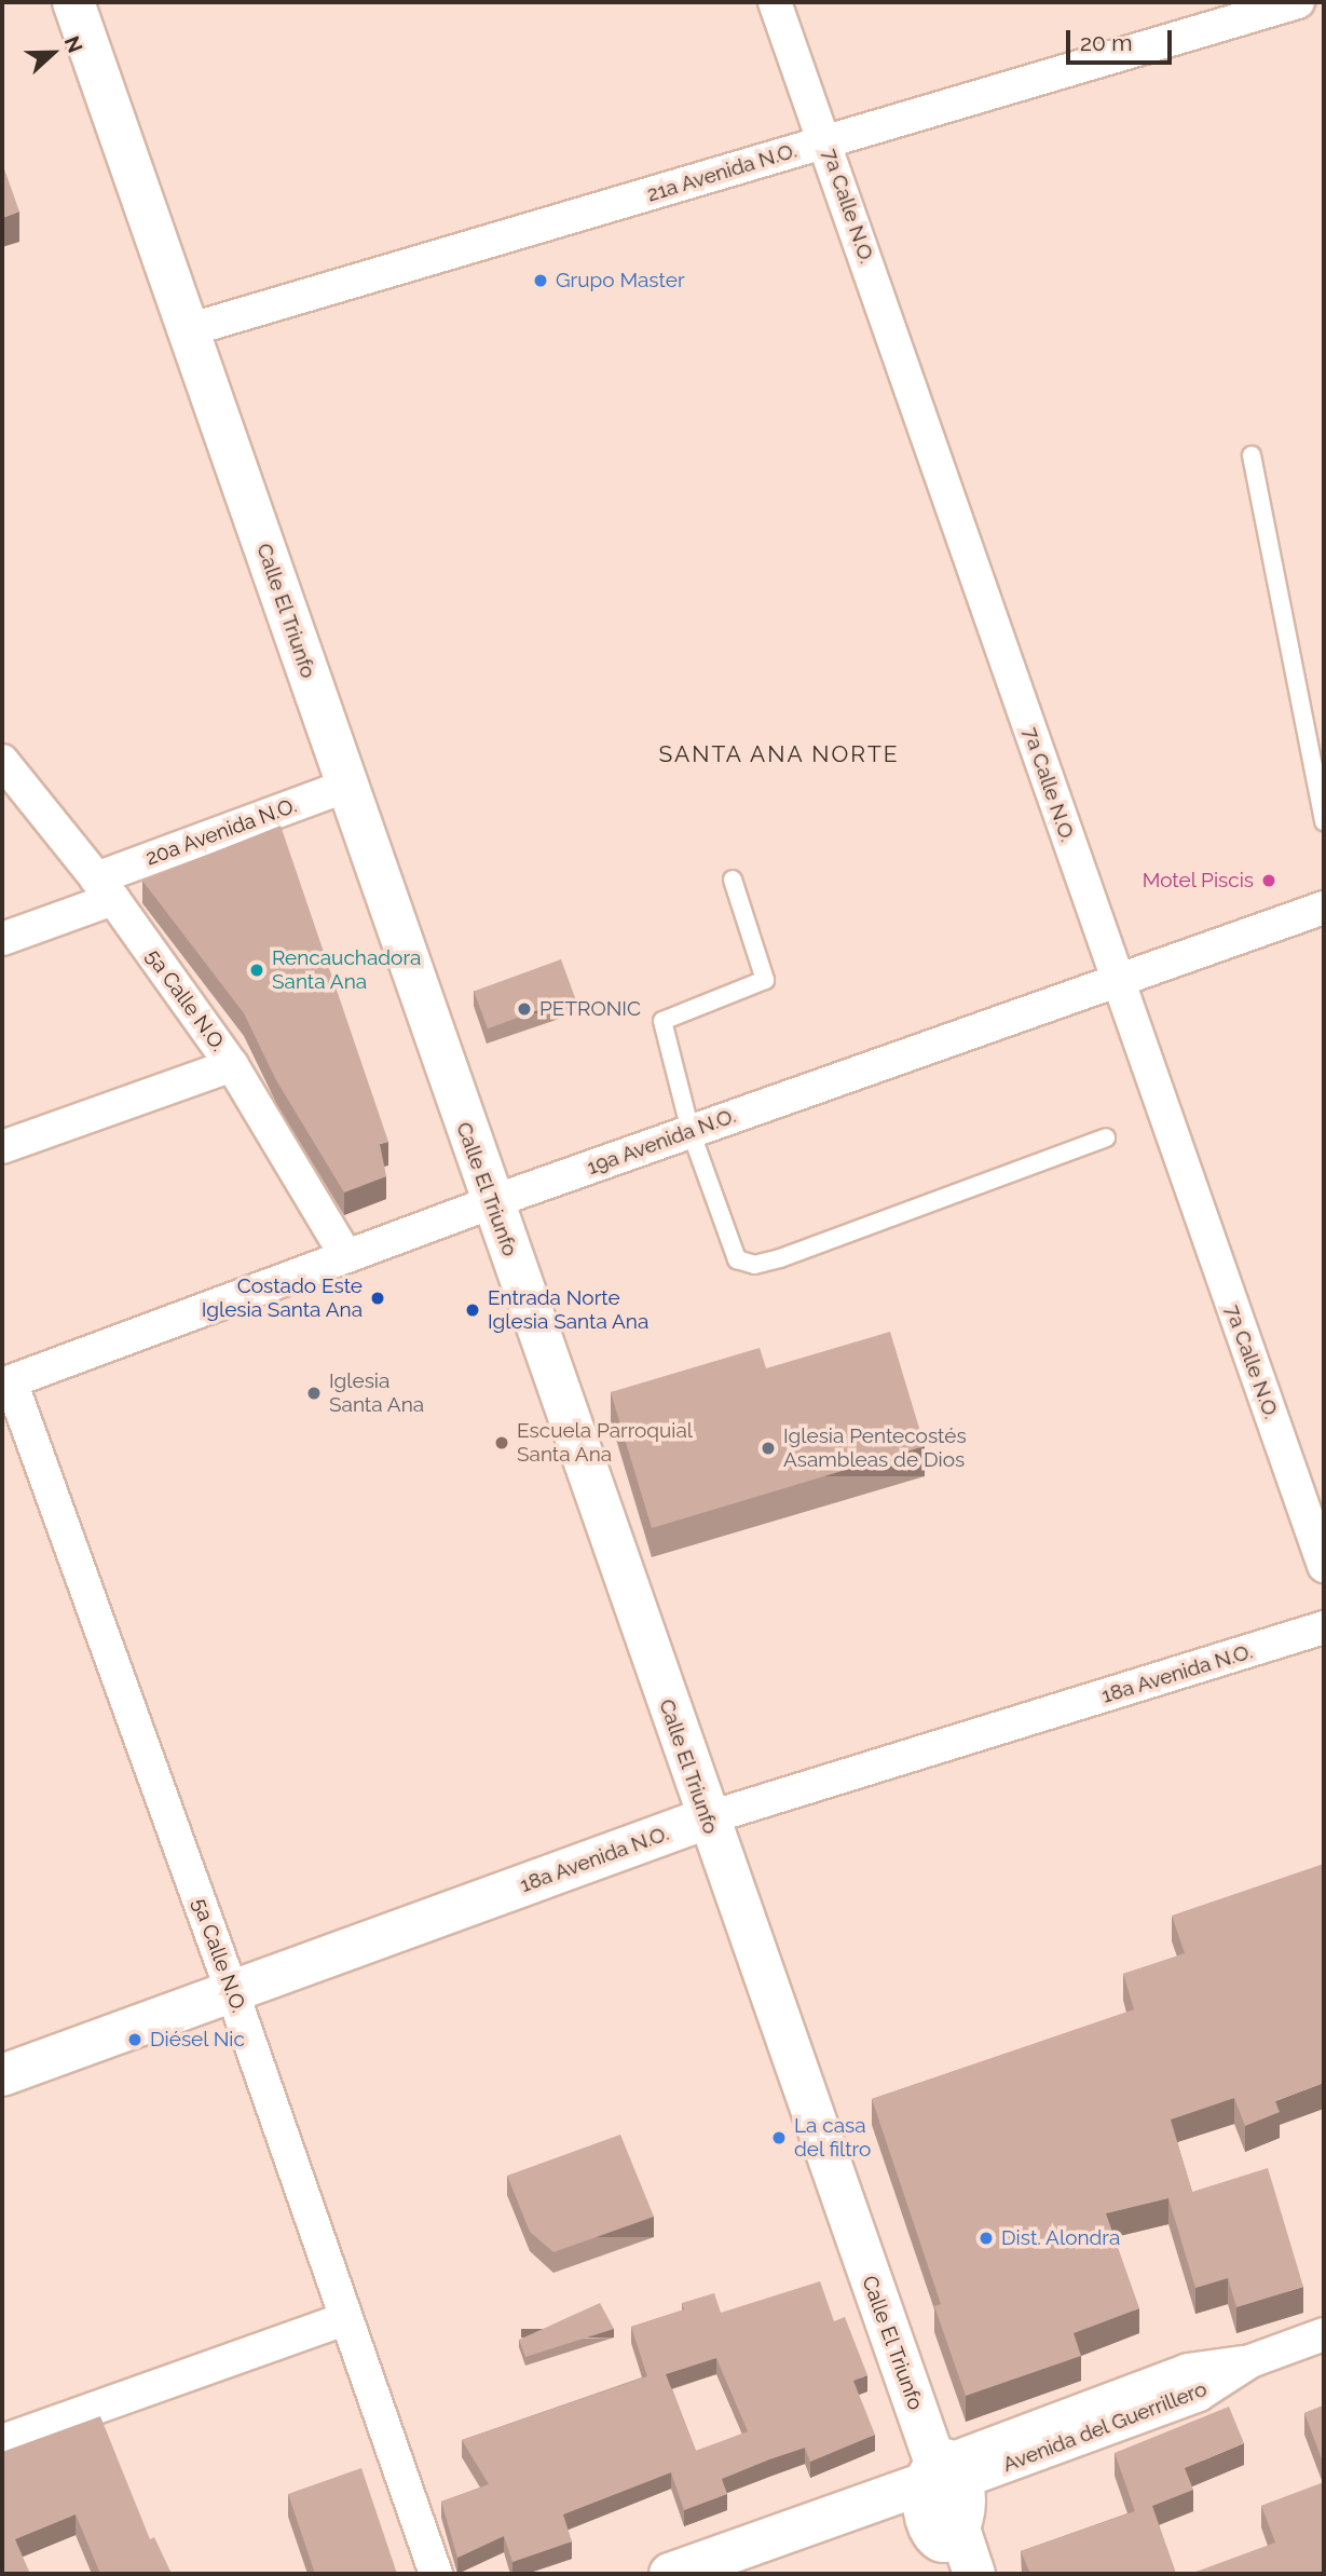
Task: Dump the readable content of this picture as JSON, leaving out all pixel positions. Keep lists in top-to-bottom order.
{
  "streets": {
    "main road": ["Calle El Triunfo", "18a Avenida N.O.", "Avenida del Guerrillero"],
    "street": [
      "21a Avenida N.O.",
      "7a Calle N.O.",
      "20a Avenida N.O.",
      "5a Calle N.O.",
      "19a Avenida N.O."
    ]
  },
  "crossings": [
    ["21a Avenida N.O.", "7a Calle N.O."],
    ["21a Avenida N.O.", "Calle El Triunfo"],
    ["7a Calle N.O.", "19a Avenida N.O."],
    ["Calle El Triunfo", "20a Avenida N.O."],
    ["Calle El Triunfo", "19a Avenida N.O."],
    ["Calle El Triunfo", "18a Avenida N.O."],
    ["Calle El Triunfo", "Avenida del Guerrillero"],
    ["20a Avenida N.O.", "5a Calle N.O."],
    ["5a Calle N.O.", "19a Avenida N.O."],
    ["5a Calle N.O.", "18a Avenida N.O."]
  ],
  "districts": ["SANTA ANA NORTE"],
  "places": [
    "Grupo Master",
    "Motel Piscis",
    "Rencauchadora Santa Ana",
    "PETRONIC",
    "Costado Este Iglesia Santa Ana",
    "Entrada Norte Iglesia Santa Ana",
    "Iglesia Santa Ana",
    "Escuela Parroquial Santa Ana",
    "Iglesia Pentecostés Asambleas de Dios",
    "Diésel Nic",
    "La casa del filtro",
    "Dist. Alondra"
  ],
  "scale_bar": "20 m",
  "north": "right"
}
